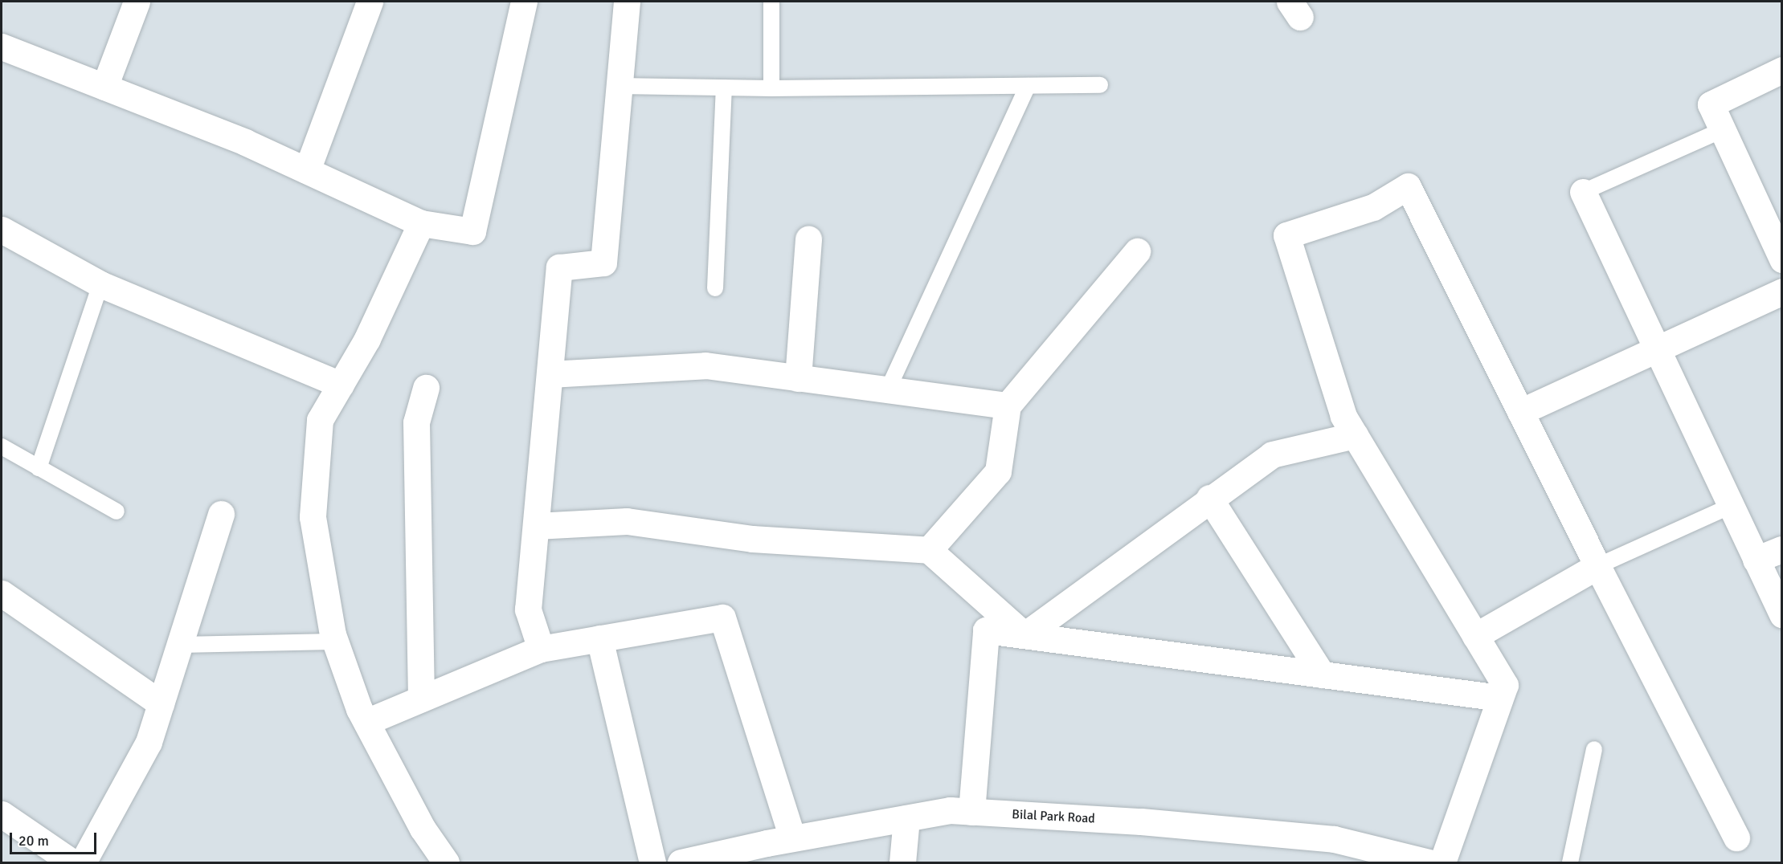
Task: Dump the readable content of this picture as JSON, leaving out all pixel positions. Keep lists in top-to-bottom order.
{
  "streets": {
    "street": ["Bilal Park Road"]
  },
  "scale_bar": "20 m"
}
